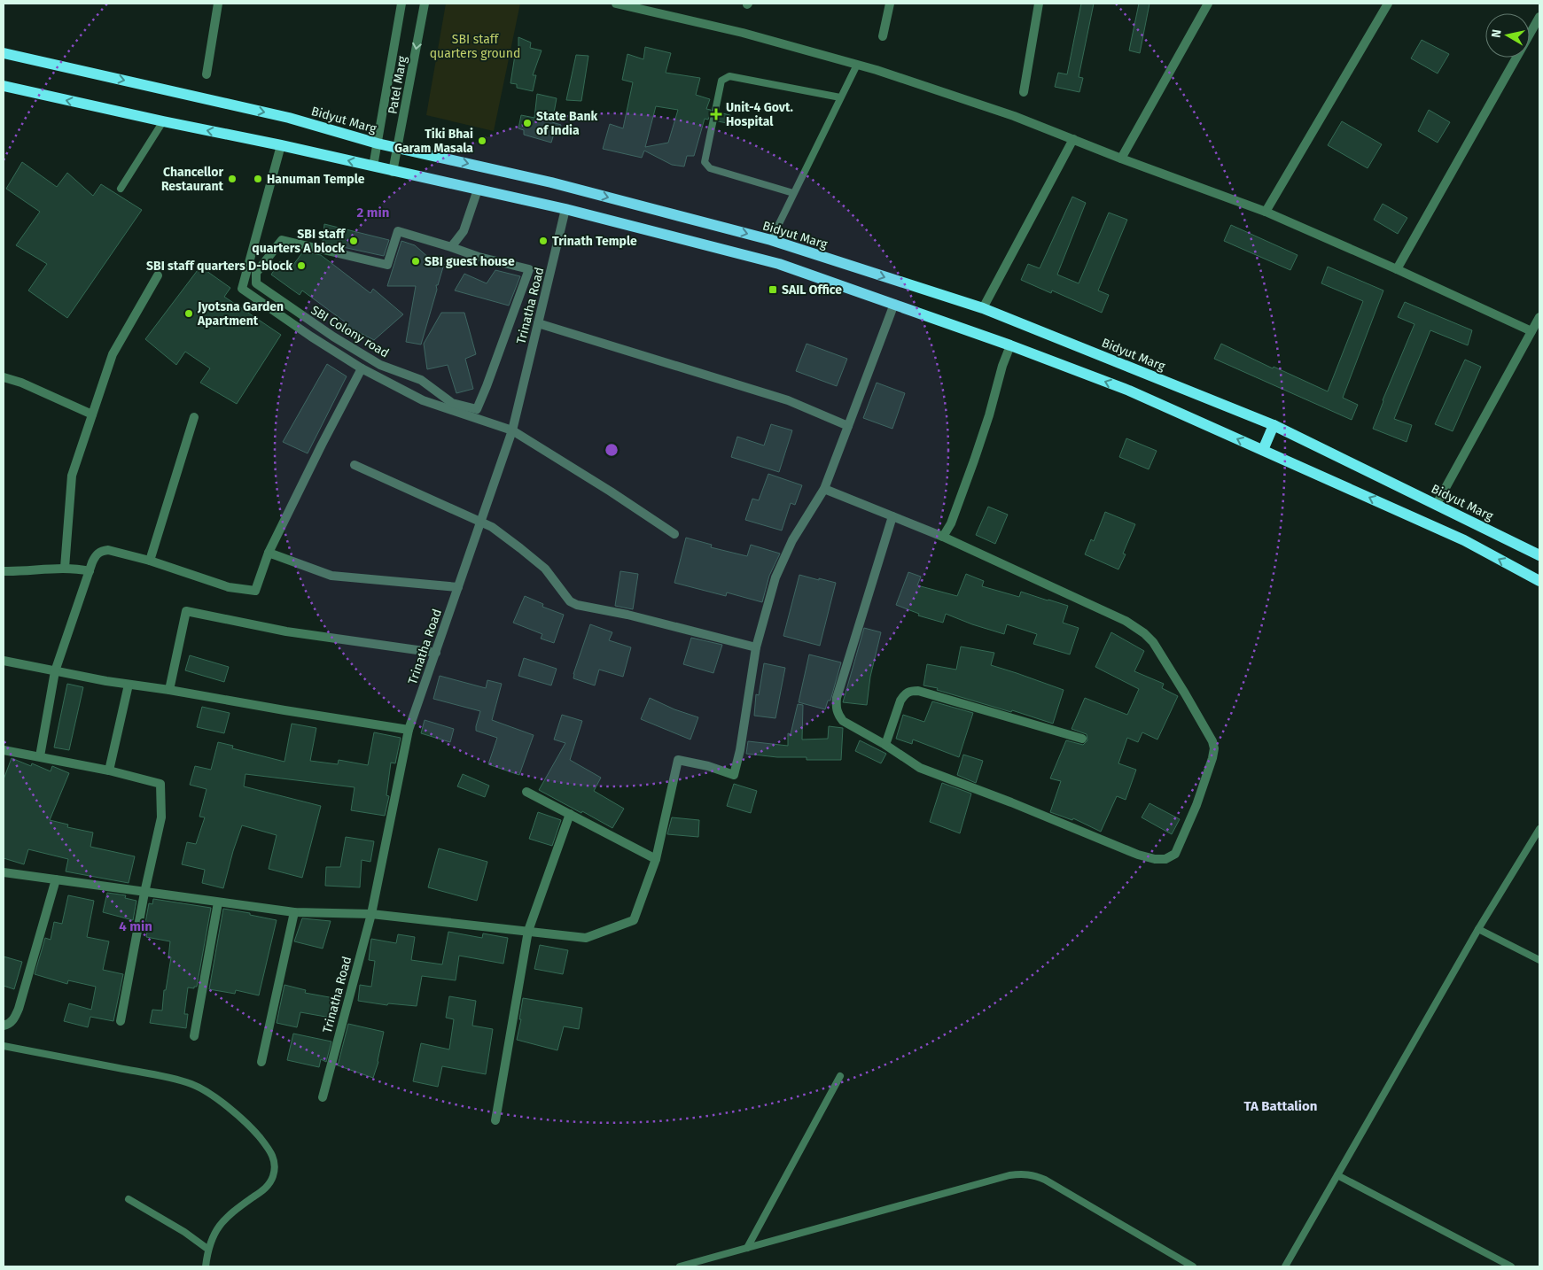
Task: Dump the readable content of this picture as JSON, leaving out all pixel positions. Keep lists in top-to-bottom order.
{
  "streets": {
    "main road": ["Bidyut Marg"],
    "street": ["Patel Marg", "Trinatha Road", "SBI Colony road"]
  },
  "crossings": [
    ["Patel Marg", "Bidyut Marg"]
  ],
  "districts": ["TA Battalion"],
  "parks": ["SBI staff quarters ground"],
  "places": {
    "health": ["Unit-4 Govt. Hospital"],
    "other": [
      "State Bank of India",
      "Tiki Bhai Garam Masala",
      "Chancellor Restaurant",
      "Hanuman Temple",
      "SBI staff quarters A block",
      "Trinath Temple",
      "SBI guest house",
      "SBI staff quarters D-block",
      "Jyotsna Garden Apartment"
    ],
    "transit": ["SAIL Office"]
  },
  "north": "left",
  "rings": ["2 min", "4 min"]
}
